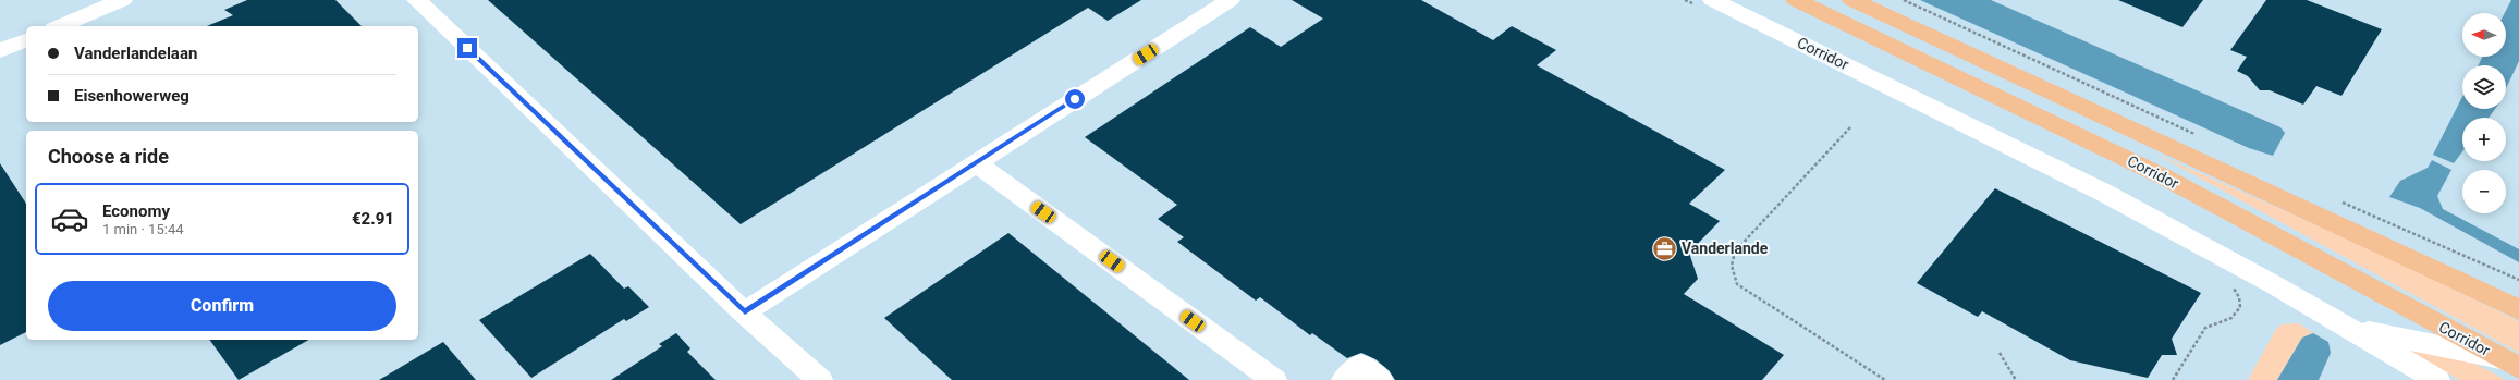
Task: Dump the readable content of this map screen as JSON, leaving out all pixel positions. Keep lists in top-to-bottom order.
{
  "streets": {
    "main road": ["Corridor"]
  },
  "places": {
    "office": ["Vanderlande"]
  },
  "north": "left",
  "page": {
    "map_buttons": ["+", "−"],
    "banner": ["Vanderlandelaan", "Eisenhowerweg"],
    "heading": "Choose a ride",
    "list": [
      {
        "name": "Economy",
        "note": "1 min · 15:44",
        "value": "€2.91"
      }
    ],
    "buttons": "Confirm"
  }
}
